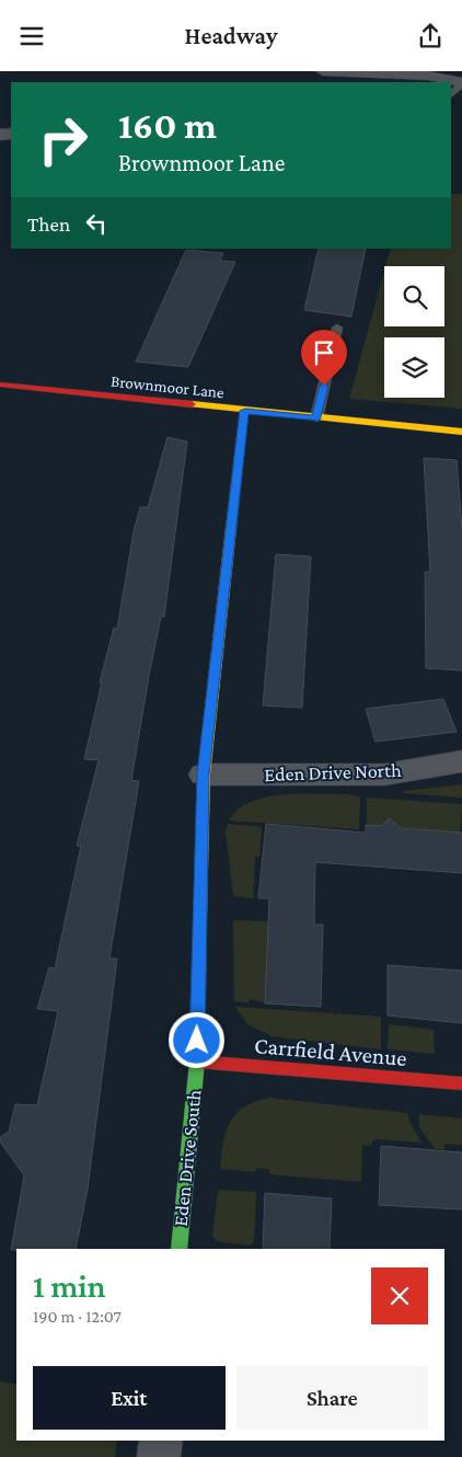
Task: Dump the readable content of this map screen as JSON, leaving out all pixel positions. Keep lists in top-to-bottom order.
{
  "streets": {
    "street": [
      "Brownmoor Lane",
      "Eden Drive North",
      "Carrfield Avenue",
      "Eden Drive South"
    ]
  },
  "crossings": [
    ["Brownmoor Lane", "Eden Drive South"],
    ["Eden Drive North", "Eden Drive South"],
    ["Carrfield Avenue", "Eden Drive South"]
  ],
  "page": {
    "header": "Headway",
    "turn": ["160 m", "Brownmoor Lane"],
    "then": "Then",
    "heading": ["1 min", "190 m · 12:07"],
    "buttons": ["Exit", "Share"]
  }
}
